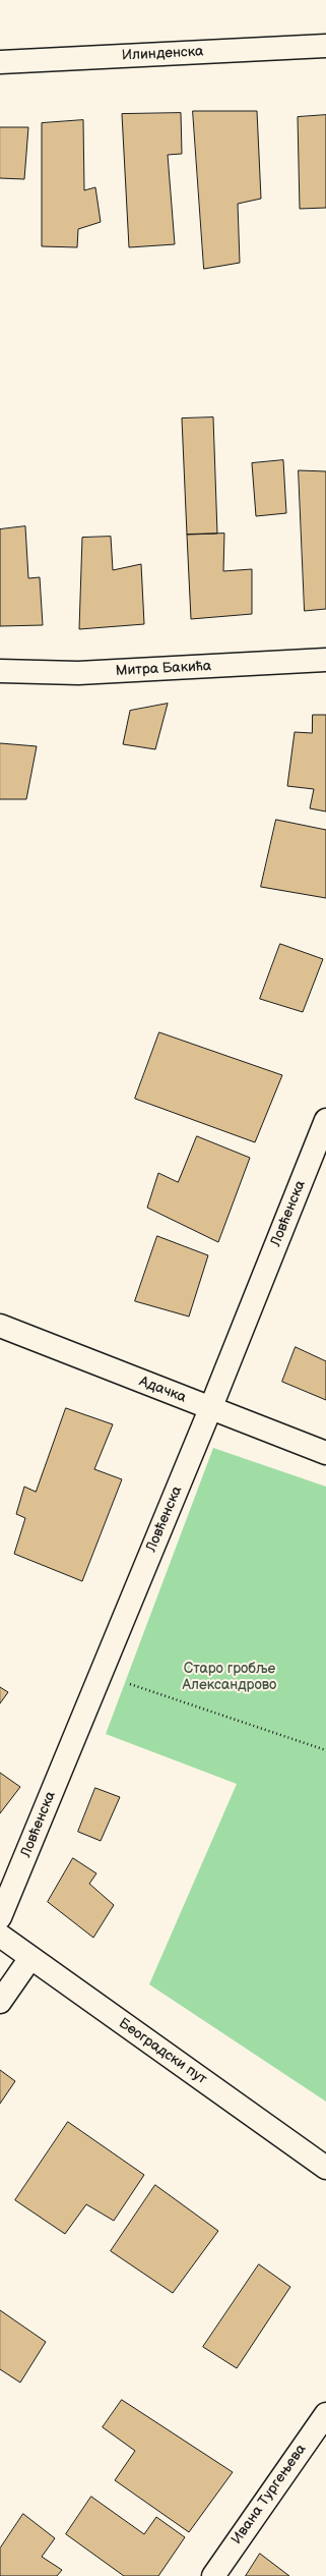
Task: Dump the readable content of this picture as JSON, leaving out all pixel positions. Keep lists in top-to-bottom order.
{
  "streets": {
    "street": [
      "Илинденска",
      "Митра Бакића",
      "Ловћенска",
      "Адачка",
      "Београдски пут",
      "Ивана Тургењева"
    ]
  },
  "crossings": [
    ["Ловћенска", "Адачка"]
  ],
  "parks": ["Старо гробље Александрово"]
}
